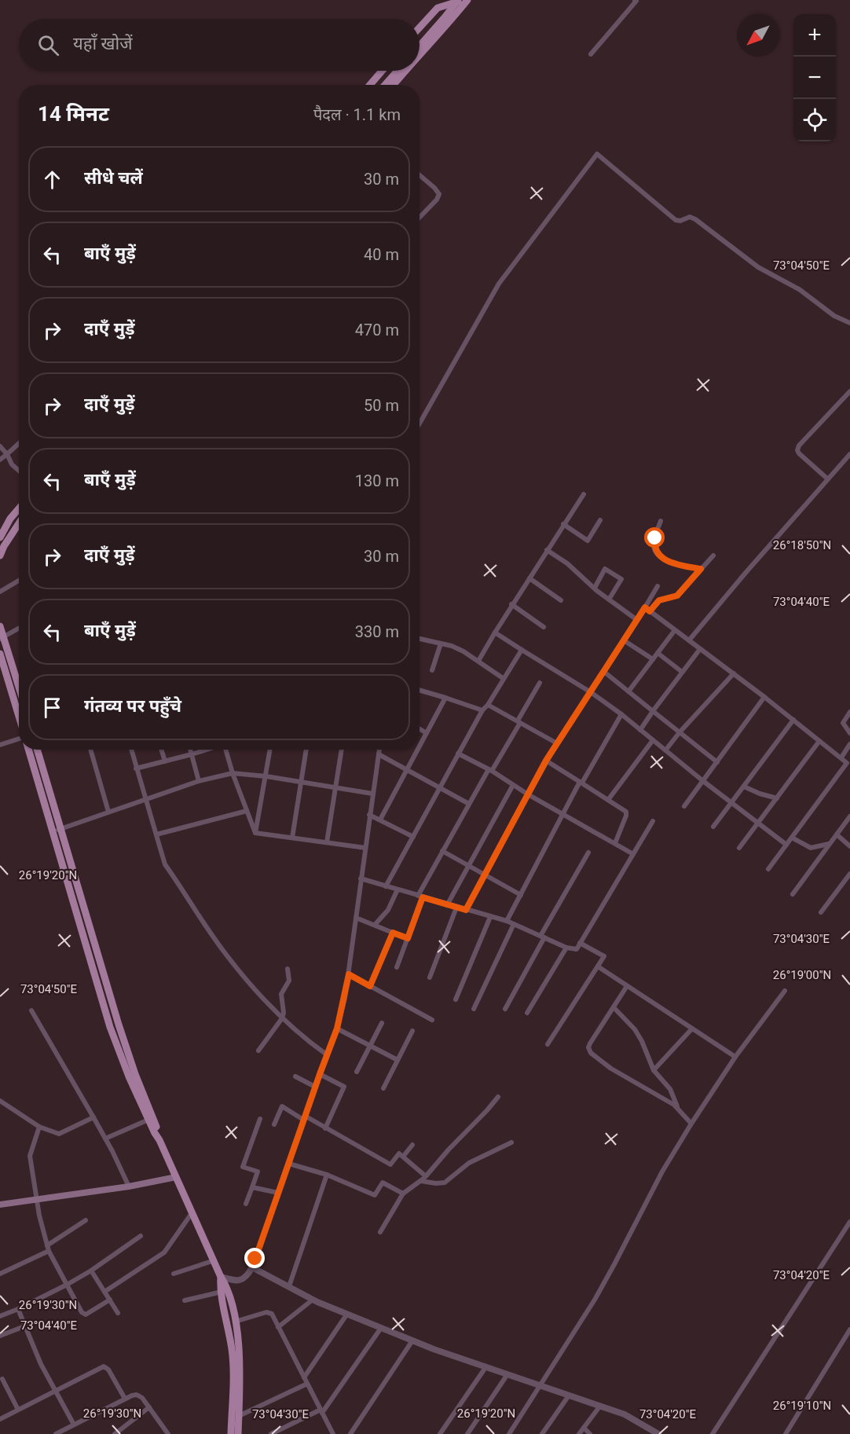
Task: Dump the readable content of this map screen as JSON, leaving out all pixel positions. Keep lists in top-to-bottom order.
{
  "north": "bottom left",
  "page": {
    "map_buttons": ["+", "−"],
    "search": "यहाँ खोजें",
    "heading": ["14 मिनट", "पैदल · 1.1 km"],
    "list": [
      ["सीधे चलें", "30 m"],
      ["बाएँ मुड़ें", "40 m"],
      ["दाएँ मुड़ें", "470 m"],
      ["दाएँ मुड़ें", "50 m"],
      ["बाएँ मुड़ें", "130 m"],
      ["दाएँ मुड़ें", "30 m"],
      ["बाएँ मुड़ें", "330 m"],
      "गंतव्य पर पहुँचे"
    ]
  },
  "coordinates": [
    "73°04'50\"E",
    "26°18'50\"N",
    "73°04'40\"E",
    "26°19'20\"N",
    "73°04'30\"E",
    "26°19'00\"N",
    "73°04'20\"E",
    "26°19'30\"N",
    "26°19'10\"N"
  ]
}
